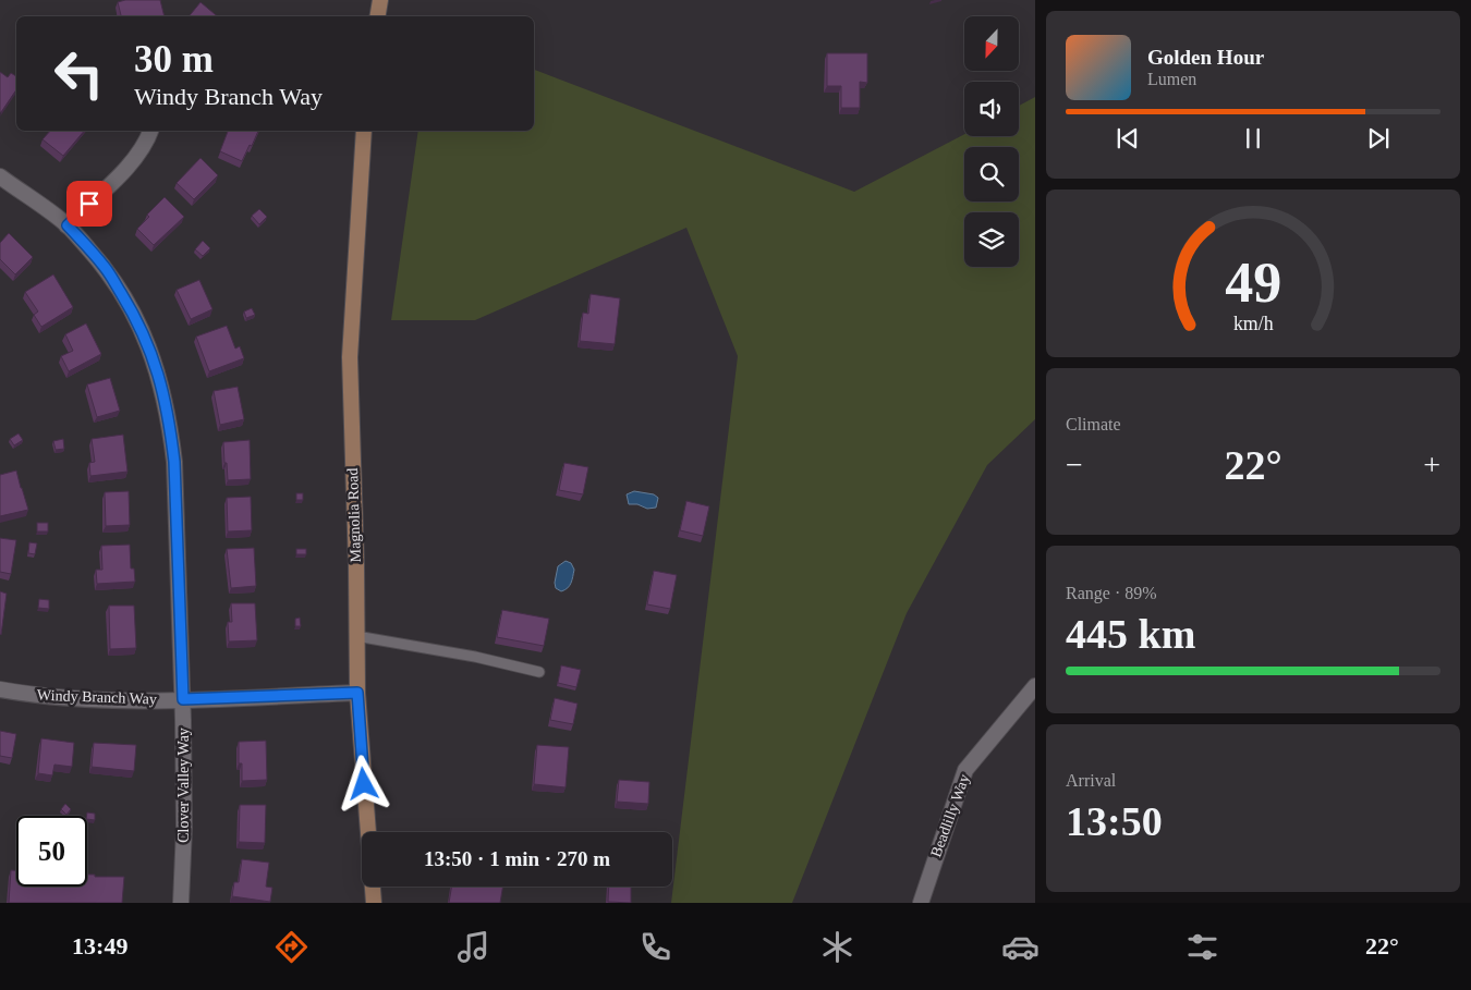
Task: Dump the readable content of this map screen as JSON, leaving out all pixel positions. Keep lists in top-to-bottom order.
{
  "streets": {
    "main road": ["Magnolia Road"],
    "street": ["Windy Branch Way", "Clover Valley Way", "Beadlilly Way"]
  },
  "crossings": [
    ["Magnolia Road", "Windy Branch Way"],
    ["Windy Branch Way", "Clover Valley Way"]
  ],
  "north": "bottom",
  "page": {
    "turn": ["30 m", "Windy Branch Way"],
    "song": ["Golden Hour", "Lumen"],
    "tile": [
      "Climate",
      ["Range · 89%", "445 km"],
      ["Arrival", "13:50"]
    ],
    "heat": ["−", "22°", "+"],
    "limit": "50",
    "trip": "13:50 · 1 min · 270 m",
    "tabs": ["13:49", "22°"],
    "gauge": ["49", "km/h"]
  }
}
